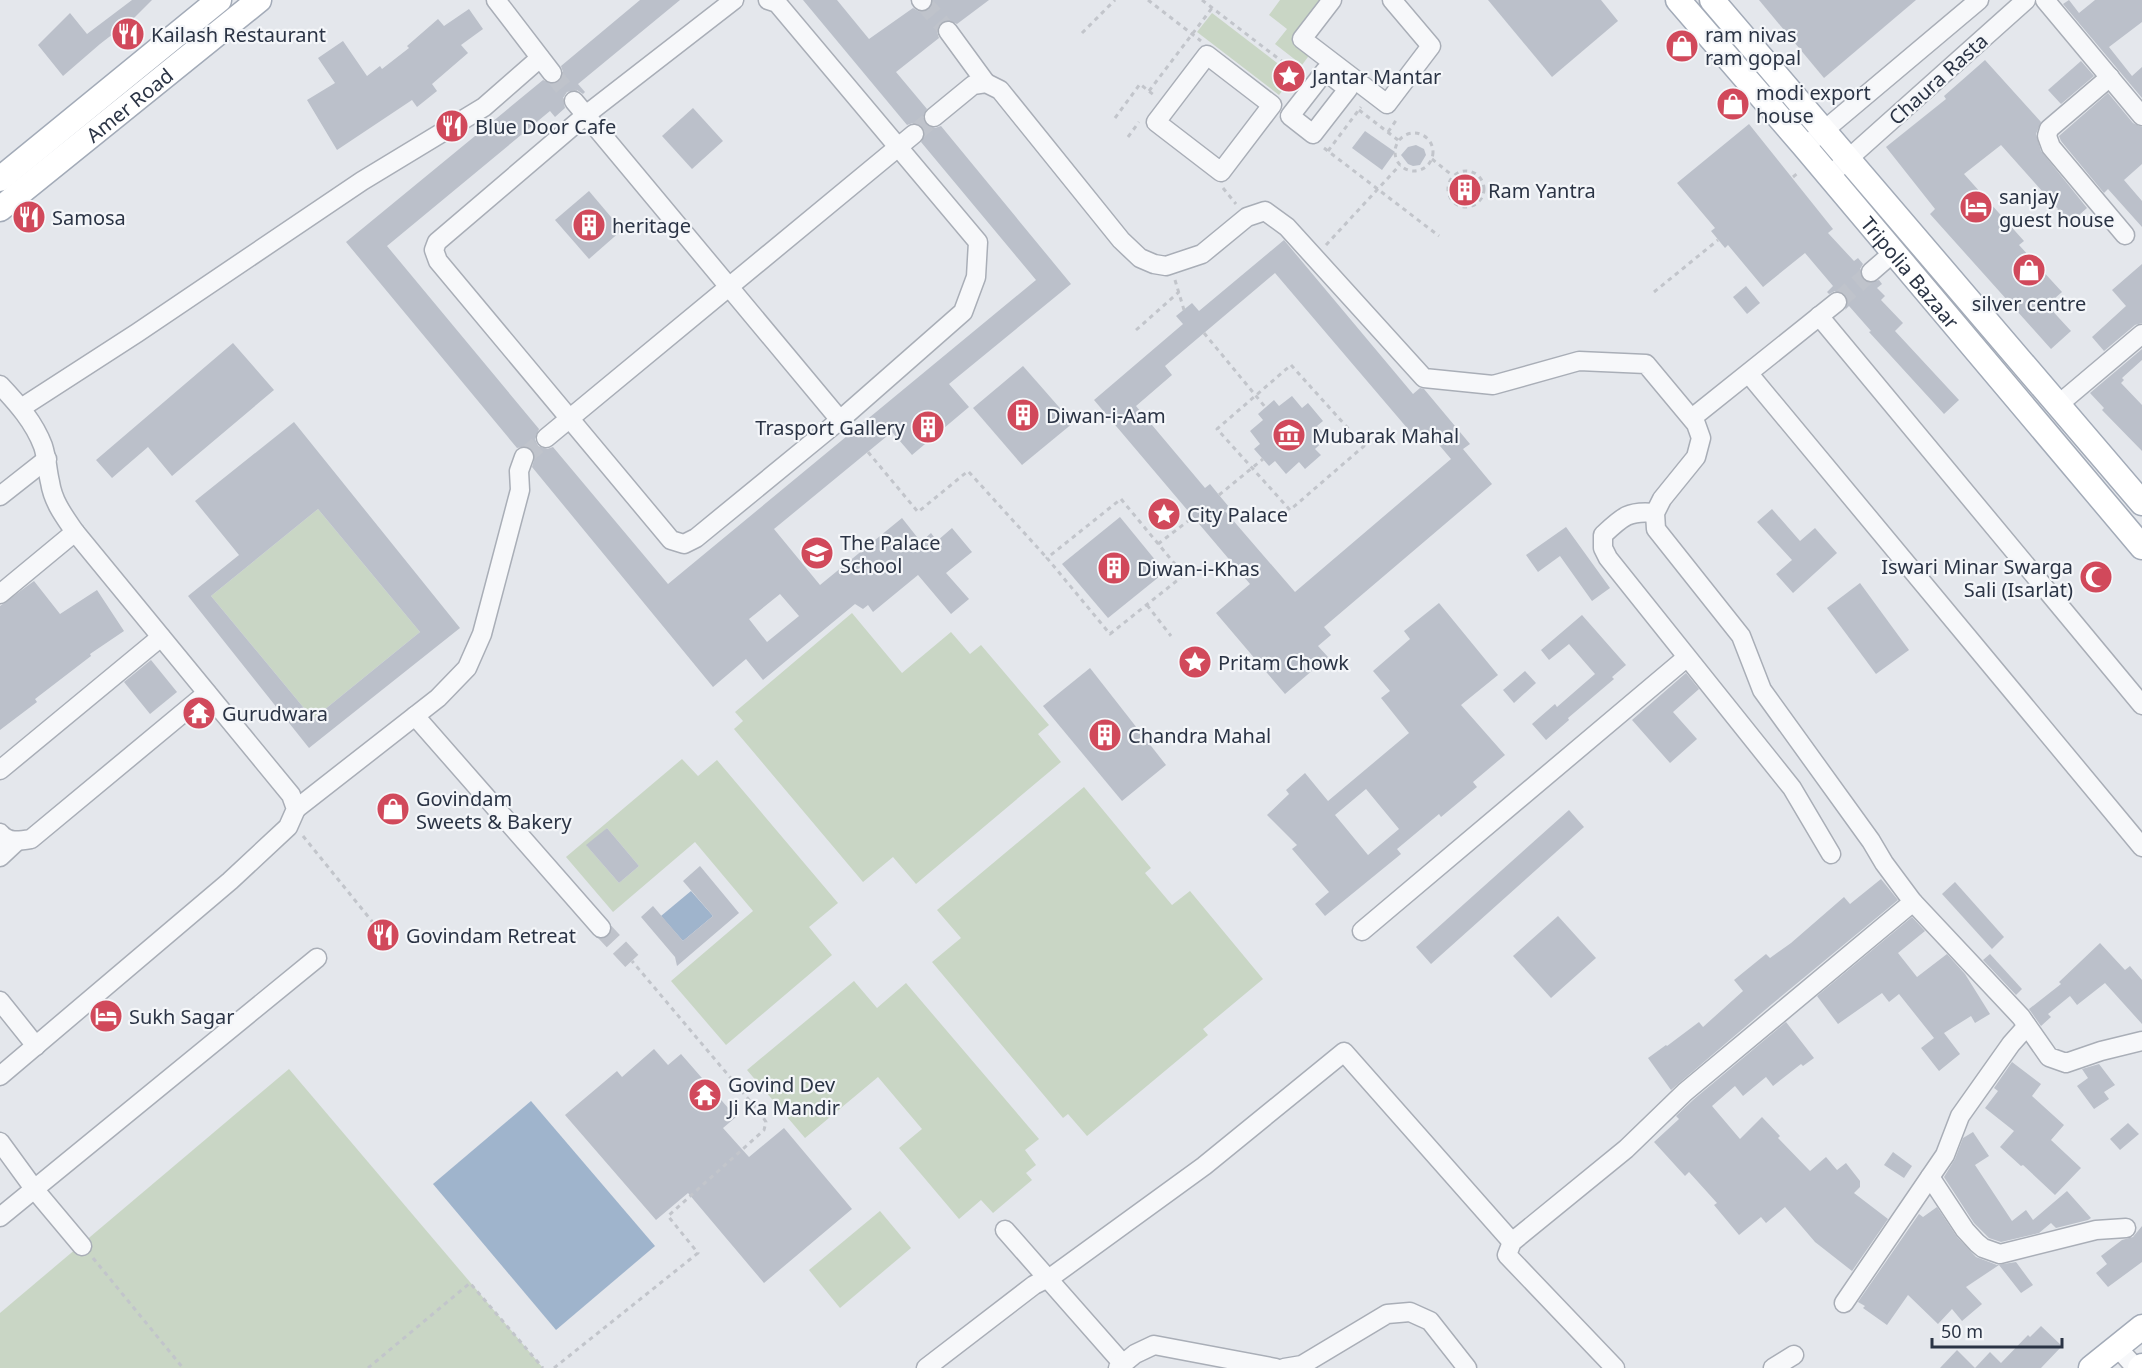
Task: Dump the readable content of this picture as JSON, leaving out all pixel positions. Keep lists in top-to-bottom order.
{
  "streets": {
    "main road": ["Amer Road", "Tripolia Bazaar"],
    "street": ["Chaura Rasta"]
  },
  "crossings": [
    ["Chaura Rasta", "Tripolia Bazaar"]
  ],
  "places": {
    "restaurant": [
      "Kailash Restaurant",
      "Blue Door Cafe",
      "Samosa",
      "Govindam Retreat"
    ],
    "shop": [
      "ram nivas ram gopal",
      "modi export house",
      "silver centre",
      "Govindam Sweets & Bakery"
    ],
    "place": ["Jantar Mantar", "City Palace", "Pritam Chowk"],
    "building": [
      "Ram Yantra",
      "heritage",
      "Diwan-i-Aam",
      "Trasport Gallery",
      "Diwan-i-Khas",
      "Chandra Mahal"
    ],
    "hotel": ["sanjay guest house", "Sukh Sagar"],
    "museum": ["Mubarak Mahal"],
    "school or university": ["The Palace School"],
    "mosque": ["Iswari Minar Swarga Sali (Isarlat)"],
    "temple": ["Gurudwara", "Govind Dev Ji Ka Mandir"]
  },
  "scale_bar": "50 m"
}
